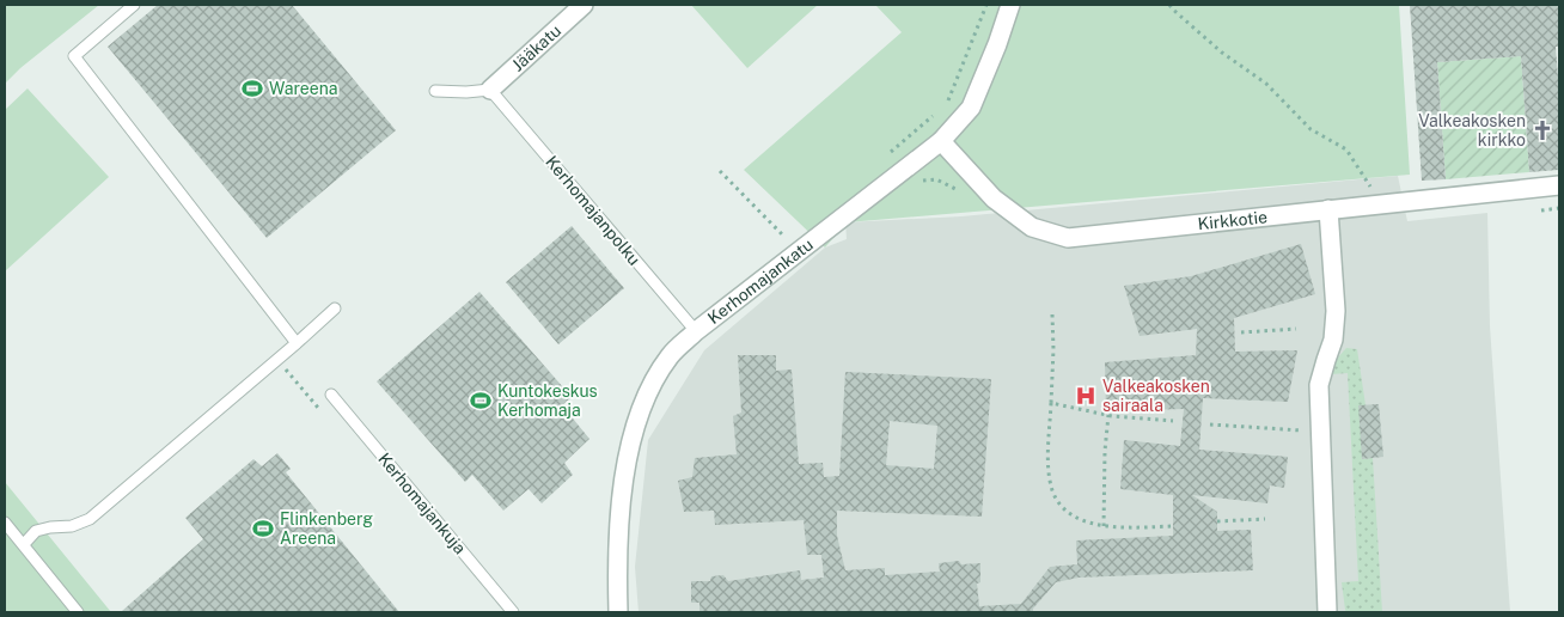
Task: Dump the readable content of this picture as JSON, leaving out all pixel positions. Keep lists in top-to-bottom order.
{
  "streets": {
    "street": ["Jääkatu", "Kirkkotie", "Kerhomajankatu"],
    "lane": ["Kerhomajanpolku", "Kerhomajankuja"]
  },
  "crossings": [
    ["Jääkatu", "Kerhomajanpolku"],
    ["Kerhomajanpolku", "Kerhomajankatu"],
    ["Kirkkotie", "Kerhomajankatu"]
  ],
  "places": {
    "sports": ["Wareena", "Kuntokeskus Kerhomaja", "Flinkenberg Areena"],
    "church": ["Valkeakosken kirkko"],
    "hospital": ["Valkeakosken sairaala"]
  }
}
